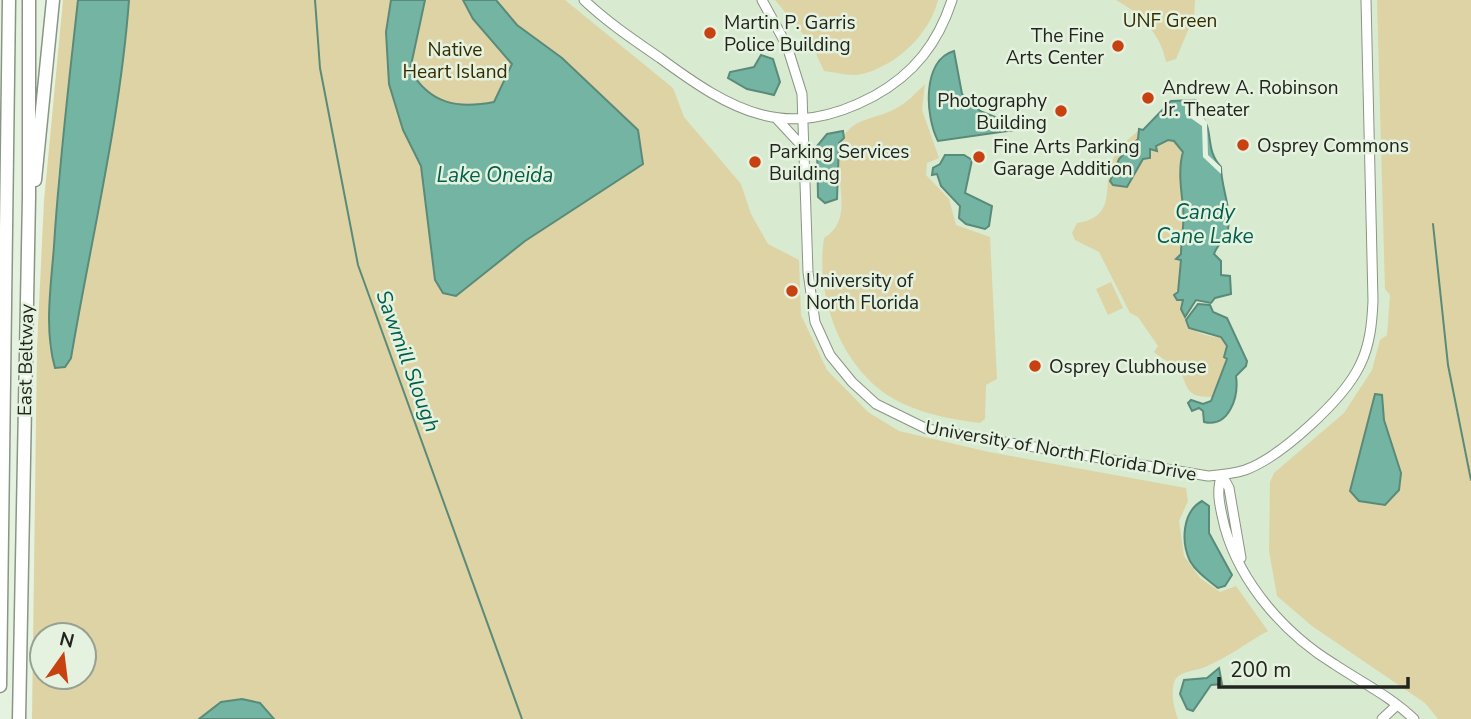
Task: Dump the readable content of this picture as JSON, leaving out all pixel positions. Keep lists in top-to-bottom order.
{
  "streets": {
    "highway": ["East Beltway"],
    "street": ["University of North Florida Drive"]
  },
  "water": ["Lake Oneida", "Candy Cane Lake", "Sawmill Slough"],
  "parks": ["UNF Green", "Native Heart Island"],
  "places": [
    "Martin P. Garris Police Building",
    "The Fine Arts Center",
    "Andrew A. Robinson Jr. Theater",
    "Photography Building",
    "Osprey Commons",
    "Fine Arts Parking Garage Addition",
    "Parking Services Building",
    "University of North Florida",
    "Osprey Clubhouse"
  ],
  "scale_bar": "200 m",
  "north": "top"
}
